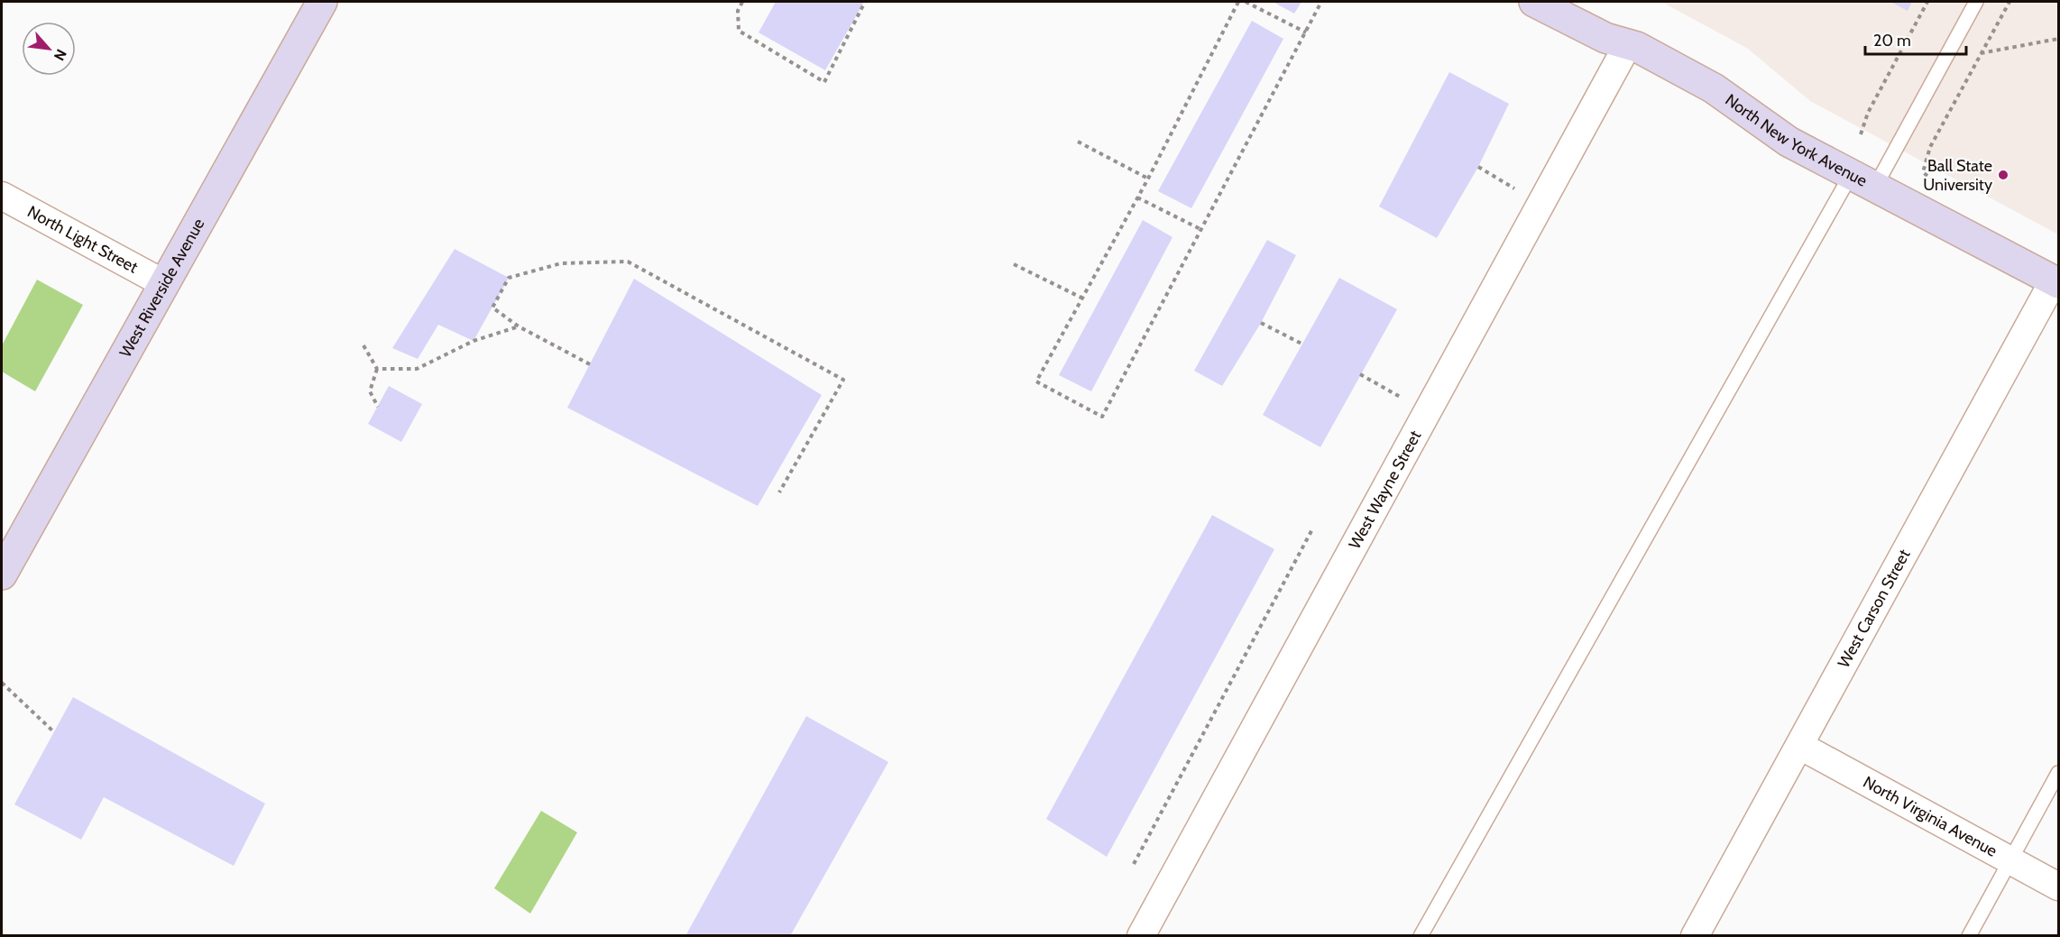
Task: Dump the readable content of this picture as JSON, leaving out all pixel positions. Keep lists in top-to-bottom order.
{
  "streets": {
    "street": [
      "North New York Avenue",
      "North Light Street",
      "West Riverside Avenue",
      "West Wayne Street",
      "West Carson Street",
      "North Virginia Avenue"
    ]
  },
  "crossings": [
    ["North New York Avenue", "West Wayne Street"],
    ["North New York Avenue", "West Carson Street"],
    ["North Light Street", "West Riverside Avenue"],
    ["West Carson Street", "North Virginia Avenue"]
  ],
  "places": ["Ball State University"],
  "scale_bar": "20 m",
  "north": "bottom right"
}
